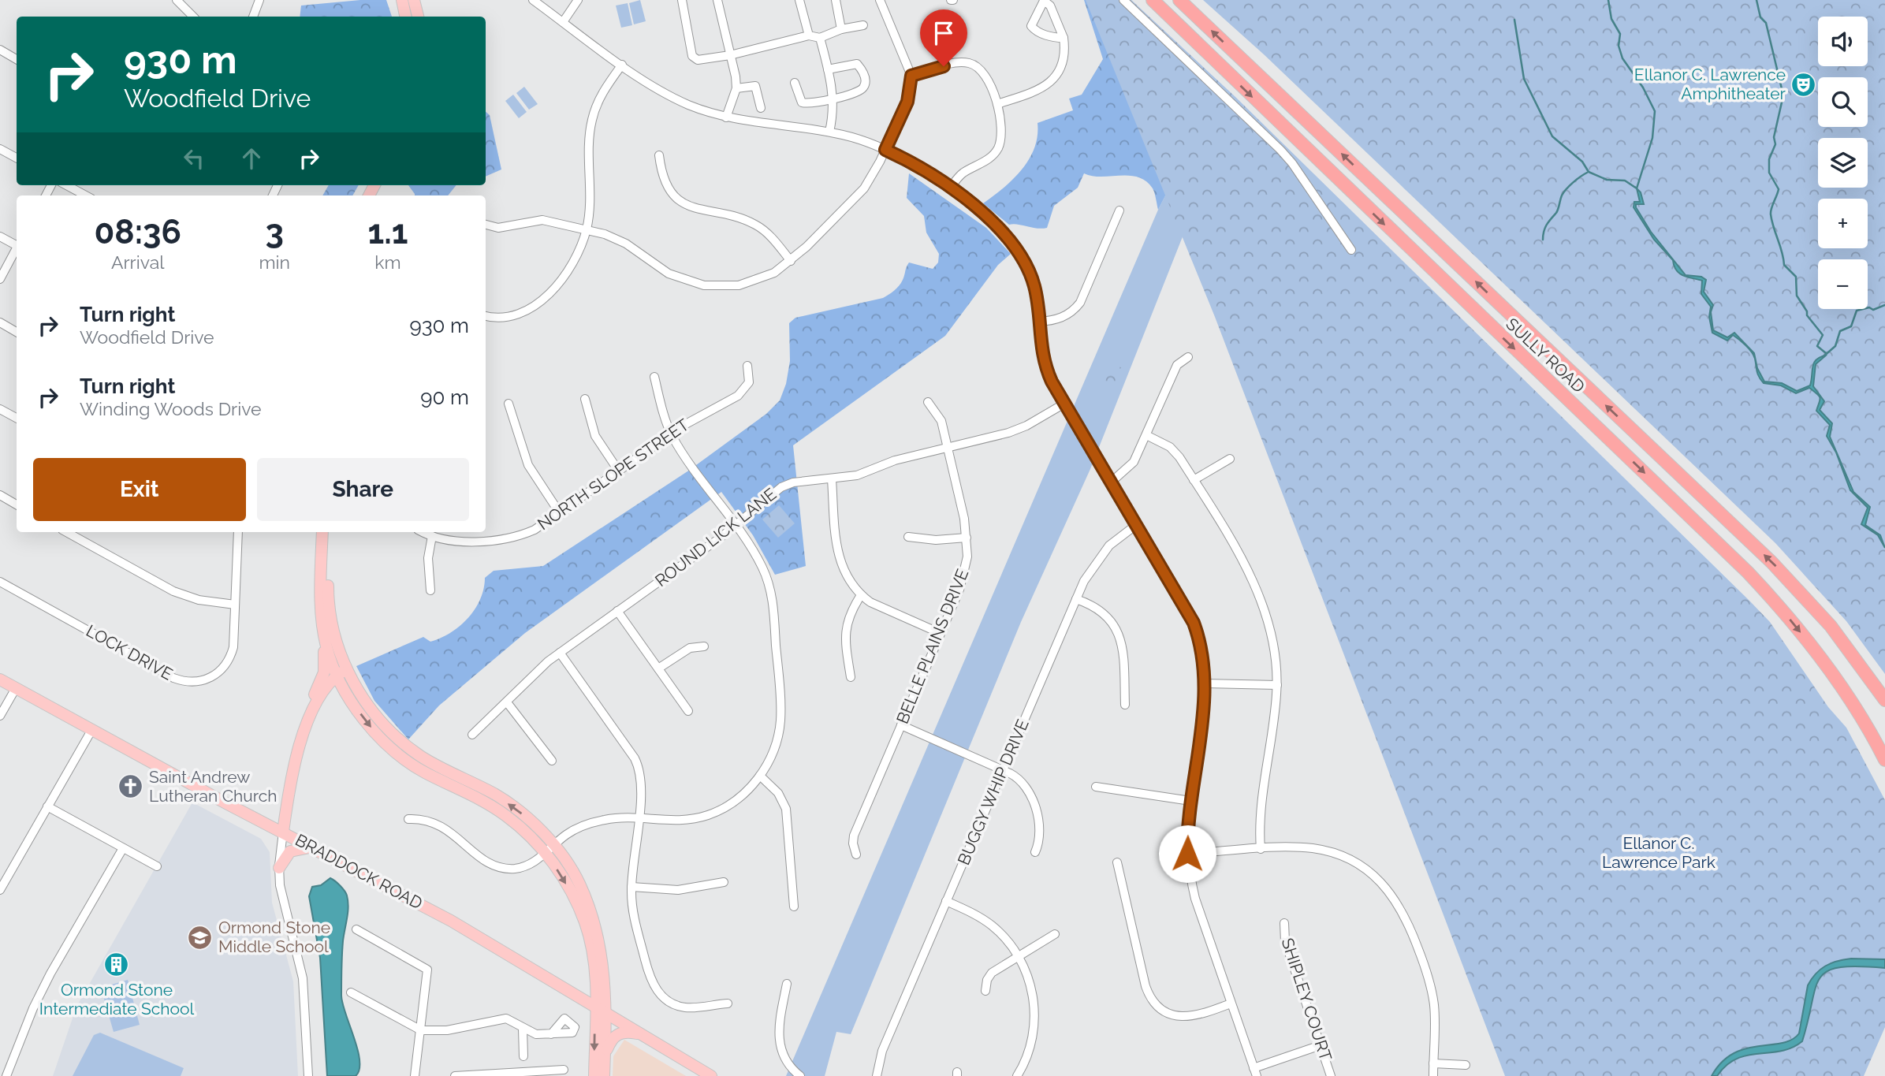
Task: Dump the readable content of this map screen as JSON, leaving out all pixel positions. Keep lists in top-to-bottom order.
{
  "streets": {
    "highway": ["SULLY ROAD"],
    "main road": ["BRADDOCK ROAD"],
    "street": [
      "NORTH SLOPE STREET",
      "ROUND LICK LANE",
      "BELLE PLAINS DRIVE",
      "LOCK DRIVE",
      "BUGGY WHIP DRIVE",
      "SHIPLEY COURT"
    ]
  },
  "crossings": [
    ["ROUND LICK LANE", "BELLE PLAINS DRIVE"]
  ],
  "parks": ["Ellanor C. Lawrence Park"],
  "places": {
    "theatre": ["Ellanor C. Lawrence Amphitheater"],
    "church": ["Saint Andrew Lutheran Church"],
    "school or university": ["Ormond Stone Middle School"],
    "building": ["Ormond Stone Intermediate School"]
  },
  "page": {
    "map_buttons": ["+", "−"],
    "turn": ["930 m", "Woodfield Drive"],
    "eta": [
      "08:36",
      "Arrival",
      "3",
      "min",
      "1.1",
      "km"
    ],
    "list": [
      {
        "name": "Turn right",
        "note": "Woodfield Drive",
        "value": "930 m"
      },
      {
        "name": "Turn right",
        "note": "Winding Woods Drive",
        "value": "90 m"
      }
    ],
    "buttons": ["Exit", "Share"]
  }
}
